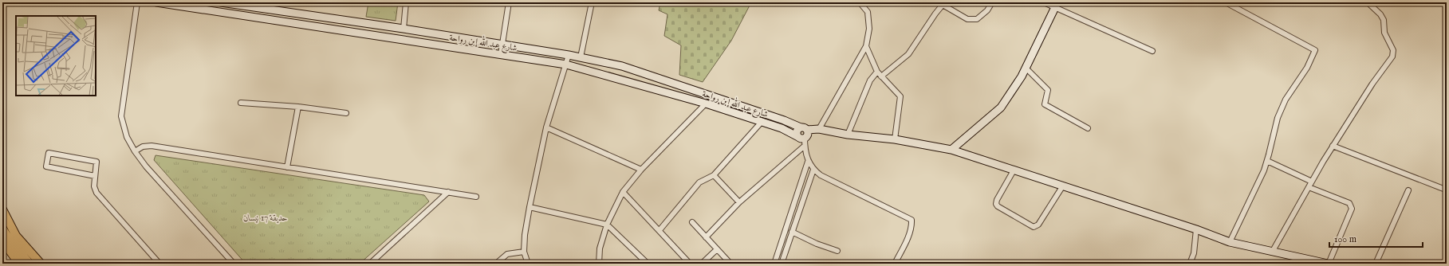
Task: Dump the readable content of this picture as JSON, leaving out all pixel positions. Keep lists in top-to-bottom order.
{
  "streets": {
    "street": ["شارع عبد الله إبن رواحة"]
  },
  "parks": ["حديقة 17 نيسان"],
  "scale_bar": "100 m"
}
